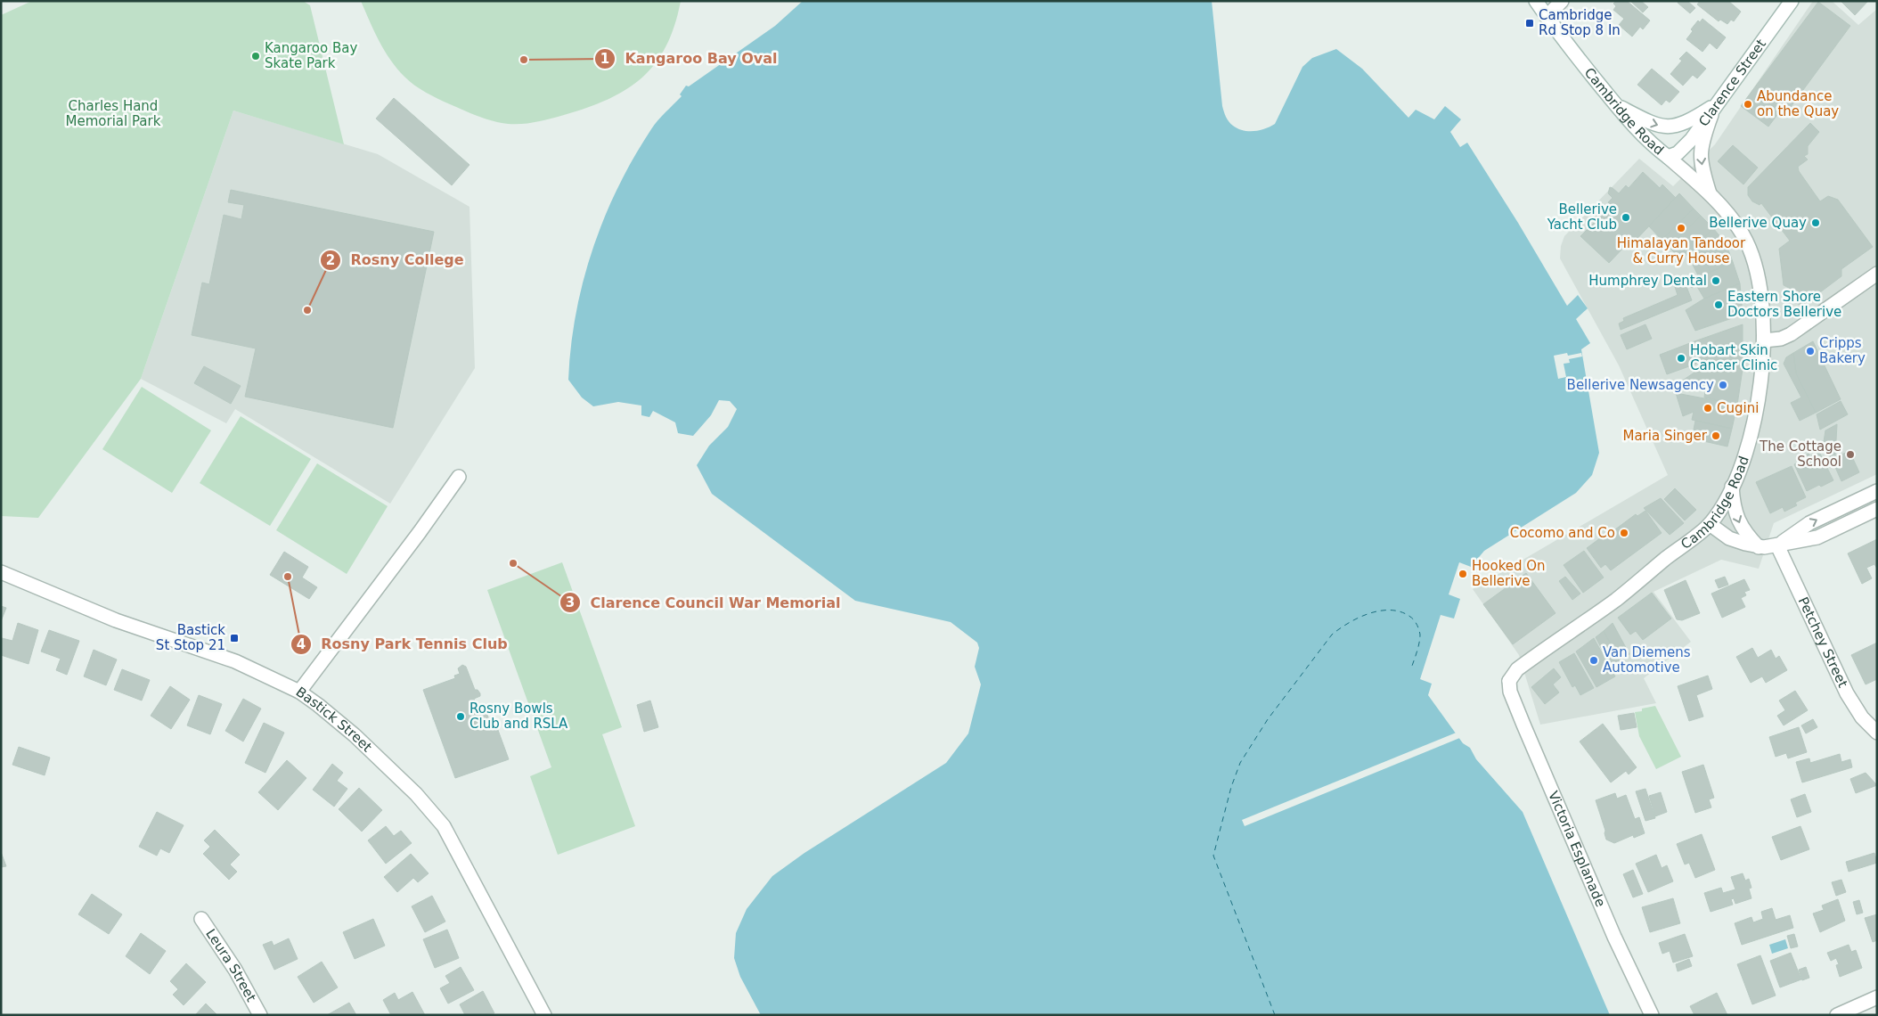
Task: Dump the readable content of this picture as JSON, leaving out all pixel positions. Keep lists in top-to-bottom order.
{
  "streets": {
    "street": [
      "Clarence Street",
      "Cambridge Road",
      "Petchey Street",
      "Bastick Street",
      "Victoria Esplanade",
      "Leura Street"
    ]
  },
  "crossings": [
    ["Clarence Street", "Cambridge Road"],
    ["Cambridge Road", "Victoria Esplanade"]
  ],
  "parks": ["Charles Hand Memorial Park"],
  "places": {
    "transit": ["Cambridge Rd Stop 8 In", "Bastick St Stop 21"],
    "other": [
      "Kangaroo Bay Skate Park",
      "Kangaroo Bay Oval",
      "Abundance on the Quay",
      "Bellerive Yacht Club",
      "Bellerive Quay",
      "Himalayan Tandoor & Curry House",
      "Humphrey Dental",
      "Eastern Shore Doctors Bellerive",
      "Rosny College",
      "Cripps Bakery",
      "Hobart Skin Cancer Clinic",
      "Bellerive Newsagency",
      "Cugini",
      "Maria Singer",
      "The Cottage School",
      "Cocomo and Co",
      "Clarence Council War Memorial",
      "Hooked On Bellerive",
      "Rosny Park Tennis Club",
      "Van Diemens Automotive",
      "Rosny Bowls Club and RSLA"
    ]
  }
}
